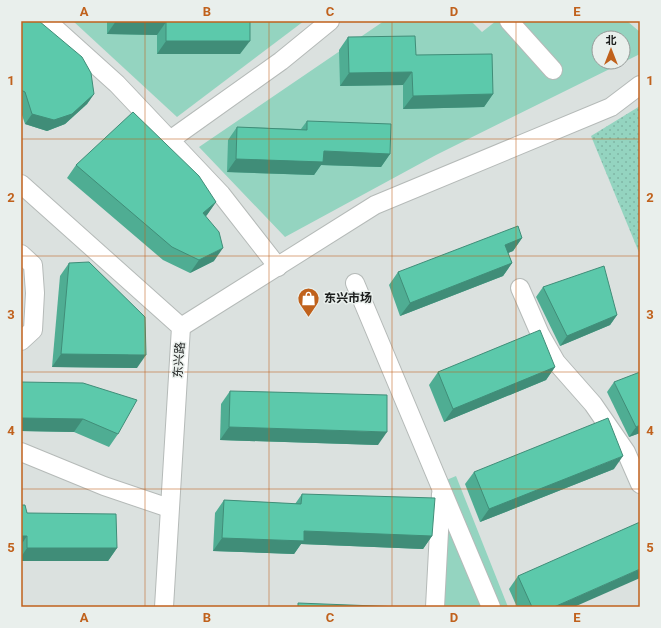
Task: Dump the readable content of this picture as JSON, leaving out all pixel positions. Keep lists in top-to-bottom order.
{
  "streets": {
    "street": ["东兴路"]
  },
  "places": {
    "shop": ["东兴市场"]
  },
  "north": "top",
  "grid": {
    "columns": [
      "A",
      "B",
      "C",
      "D",
      "E"
    ],
    "rows": [
      "1",
      "2",
      "3",
      "4",
      "5"
    ]
  }
}
